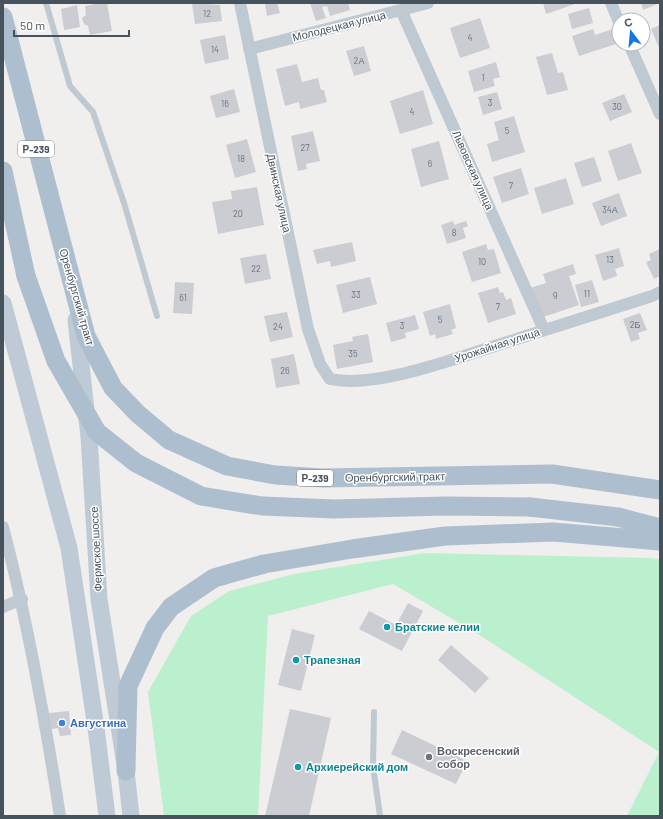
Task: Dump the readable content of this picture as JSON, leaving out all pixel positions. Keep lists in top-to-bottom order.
{
  "streets": {
    "main road": ["Р-239", "Оренбургский тракт", "Фермское шоссе"],
    "street": [
      "Молодецкая улица",
      "Львовская улица",
      "Двинская улица",
      "Урожайная улица"
    ]
  },
  "crossings": [
    ["Молодецкая улица", "Львовская улица"],
    ["Молодецкая улица", "Двинская улица"],
    ["Львовская улица", "Урожайная улица"],
    ["Двинская улица", "Урожайная улица"],
    ["Оренбургский тракт", "Фермское шоссе"]
  ],
  "places": [
    "Братские келии",
    "Трапезная",
    "Августина",
    "Воскресенский собор",
    "Архиерейский дом"
  ],
  "house_numbers": [
    "12",
    "4",
    "14",
    "2А",
    "1",
    "3",
    "16",
    "30",
    "4",
    "5",
    "27",
    "18",
    "6",
    "7",
    "34А",
    "20",
    "8",
    "13",
    "10",
    "22",
    "11",
    "33",
    "9",
    "61",
    "7",
    "5",
    "2Б",
    "3",
    "24",
    "35",
    "26"
  ],
  "scale_bar": "50 m",
  "north": "top"
}
